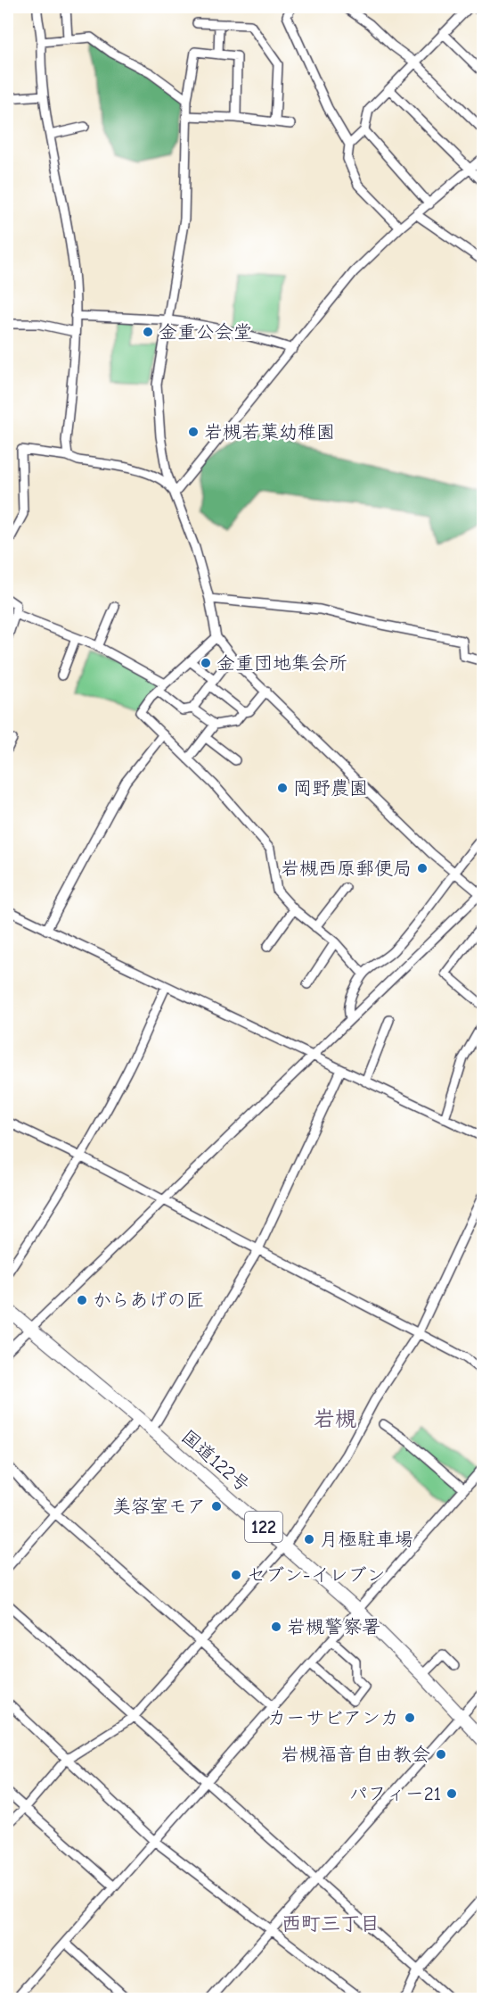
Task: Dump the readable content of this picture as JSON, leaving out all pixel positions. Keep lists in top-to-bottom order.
{
  "streets": {
    "highway": ["国道122号", "122"]
  },
  "districts": ["岩槻", "西町三丁目"],
  "places": [
    "金重公会堂",
    "岩槻若葉幼稚園",
    "金重団地集会所",
    "岡野農園",
    "岩槻西原郵便局",
    "からあげの匠",
    "美容室モア",
    "月極駐車場",
    "セブン-イレブン",
    "岩槻警察署",
    "カーサビアンカ",
    "岩槻福音自由教会",
    "パフィー21"
  ]
}
